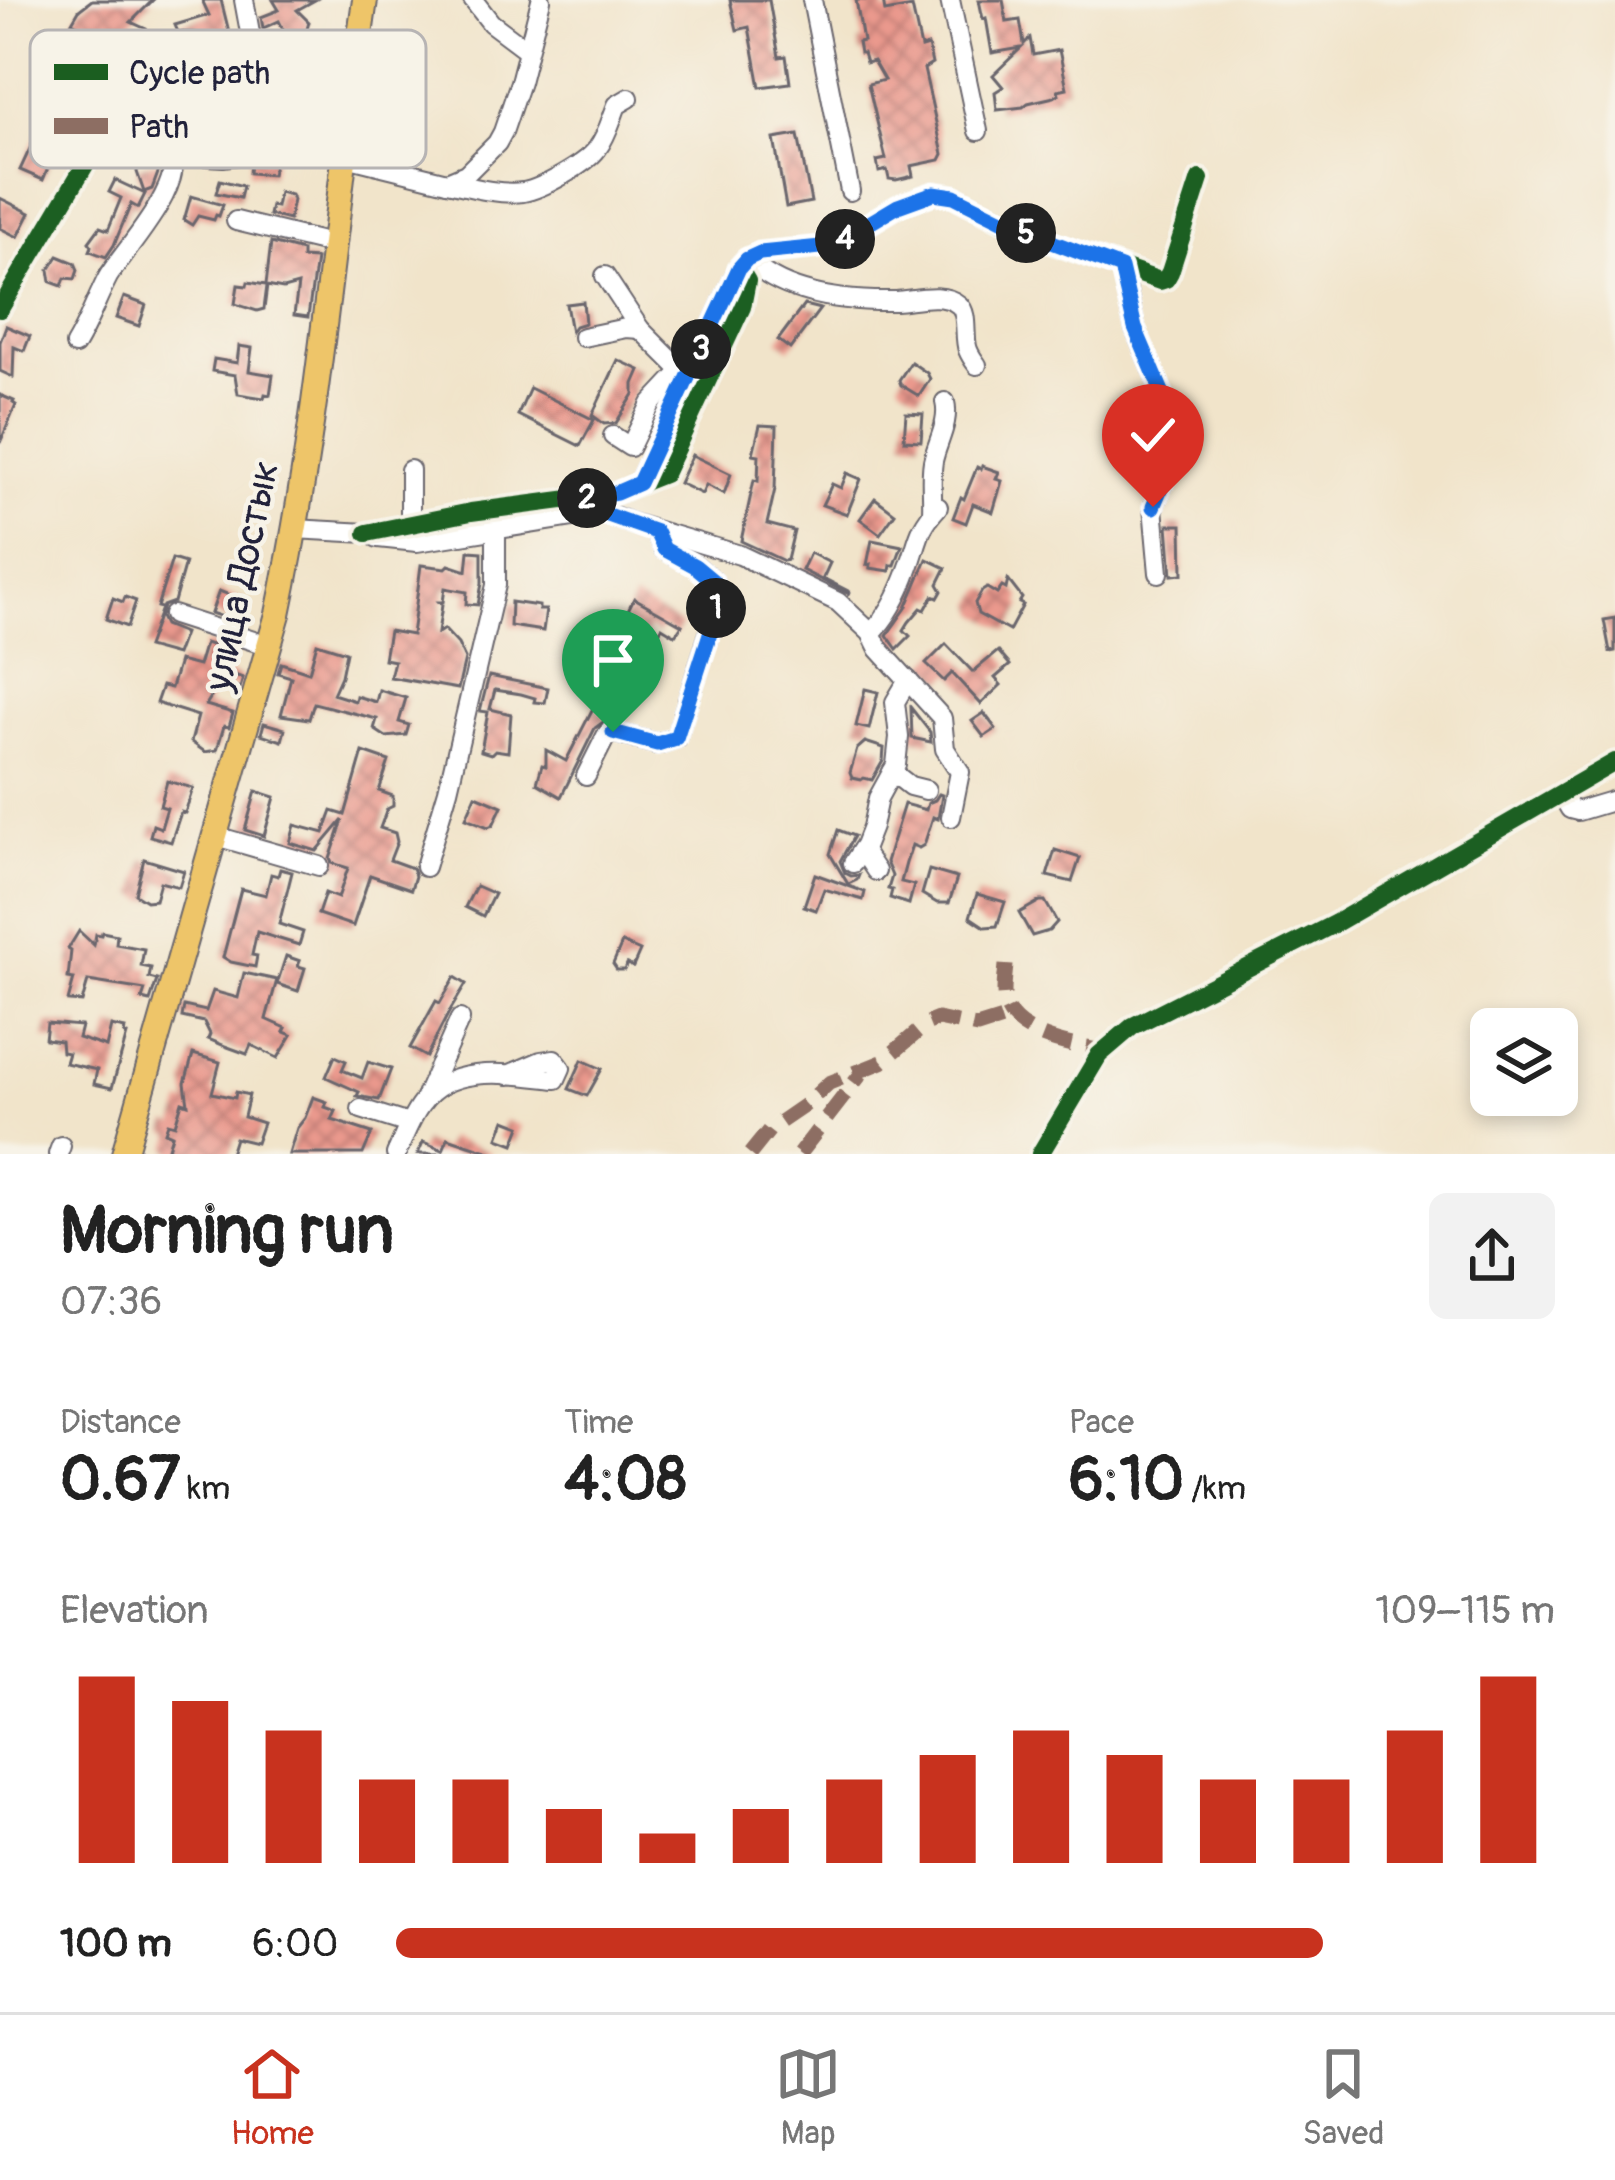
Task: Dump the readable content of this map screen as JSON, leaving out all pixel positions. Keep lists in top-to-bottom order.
{
  "streets": {
    "main road": ["улица Достык"]
  },
  "legend": ["Cycle path", "Path"],
  "page": {
    "pins": [
      "5",
      "4",
      "3",
      "2",
      "1"
    ],
    "heading": ["Morning run", "07:36"],
    "stats": [
      ["Distance", "0.67 km"],
      ["Time", "4:08"],
      ["Pace", "6:10 /km"]
    ],
    "chart": ["Elevation", "109–115 m"],
    "list": [
      {
        "name": "100 m",
        "note": "6:00"
      }
    ],
    "tabs": ["Home", "Map", "Saved"]
  }
}
